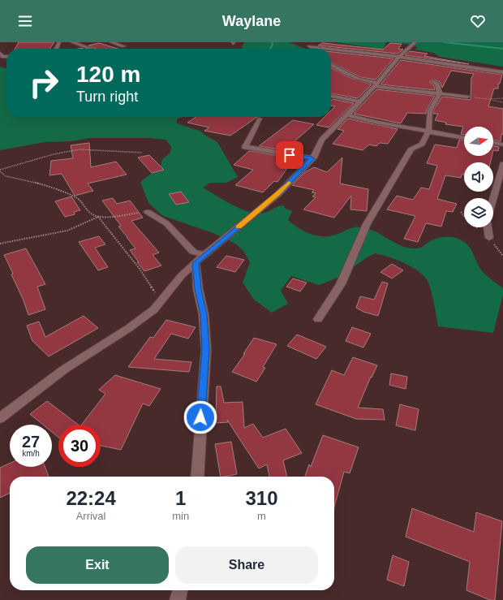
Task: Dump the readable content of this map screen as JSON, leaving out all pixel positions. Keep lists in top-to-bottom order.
{
  "north": "right",
  "page": {
    "header": "Waylane",
    "turn": ["120 m", "Turn right"],
    "speed": "27 km/h",
    "limit": "30",
    "eta": [
      "22:24",
      "Arrival",
      "1",
      "min",
      "310",
      "m"
    ],
    "buttons": ["Exit", "Share"]
  }
}
